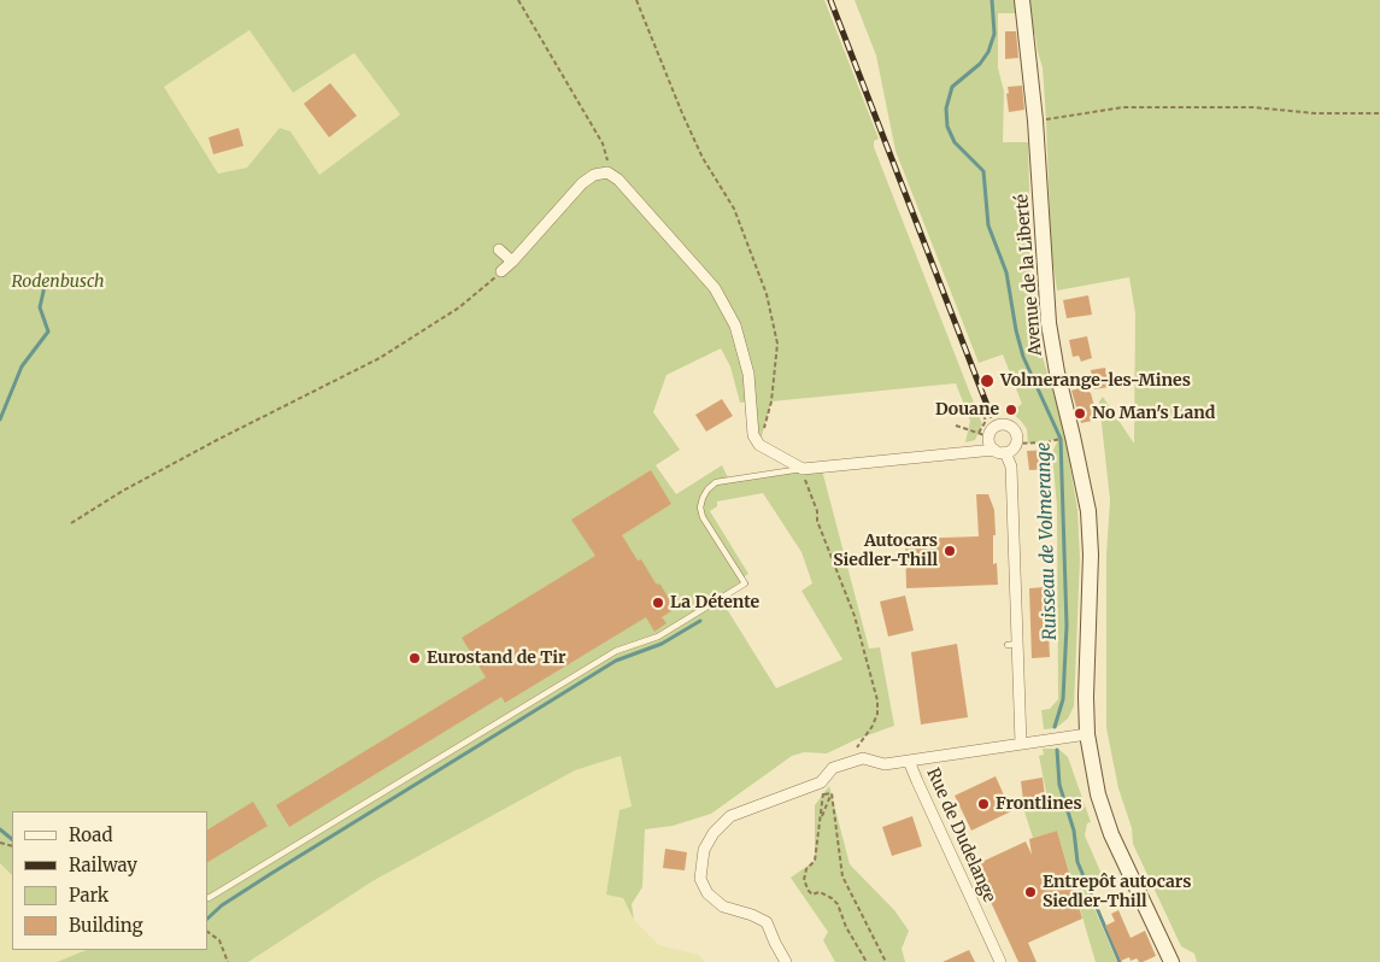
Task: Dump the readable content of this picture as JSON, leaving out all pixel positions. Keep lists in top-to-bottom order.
{
  "streets": {
    "main road": ["Avenue de la Liberté"],
    "street": ["Rue de Dudelange"]
  },
  "crossings": [
    ["Avenue de la Liberté", "Rue de Dudelange"]
  ],
  "water": ["Ruisseau de Volmerange"],
  "parks": ["Rodenbusch"],
  "places": [
    "Volmerange-les-Mines",
    "Douane",
    "No Man's Land",
    "Autocars Siedler-Thill",
    "La Détente",
    "Eurostand de Tir",
    "Frontlines",
    "Entrepôt autocars Siedler-Thill"
  ],
  "legend": [
    "Road",
    "Railway",
    "Park",
    "Building"
  ]
}
